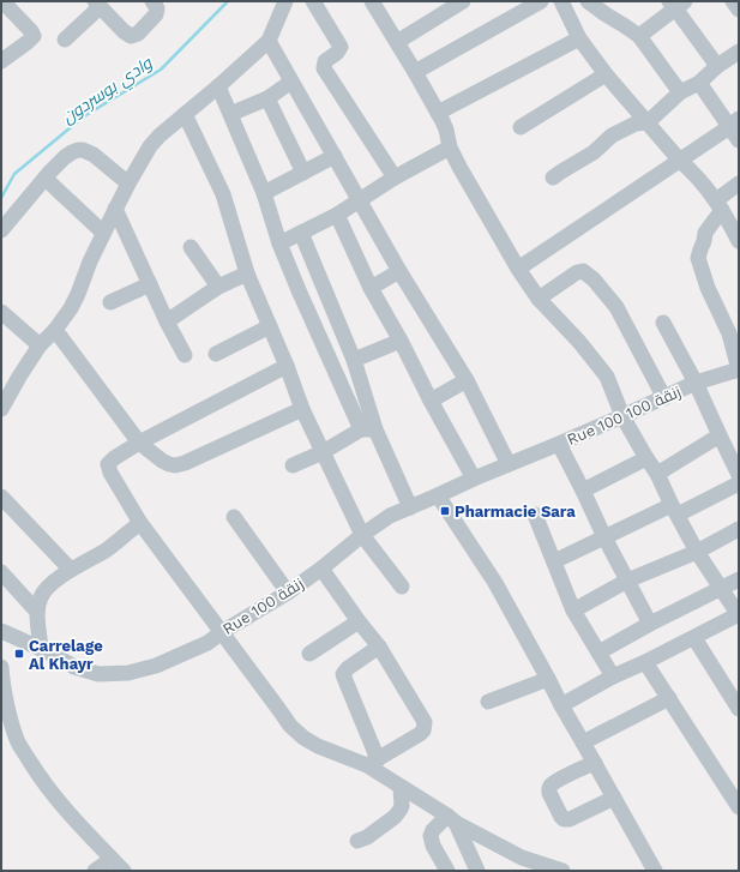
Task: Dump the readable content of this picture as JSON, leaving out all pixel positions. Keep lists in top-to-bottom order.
{
  "streets": {
    "street": ["Rue 100 زنقة 100", "Rue 100 زنقة"]
  },
  "crossings": [
    ["Rue 100 زنقة 100", "Rue 100 زنقة"]
  ],
  "water": ["وادي بوسردون"],
  "places": {
    "transit": ["Pharmacie Sara", "Carrelage Al Khayr"]
  }
}
